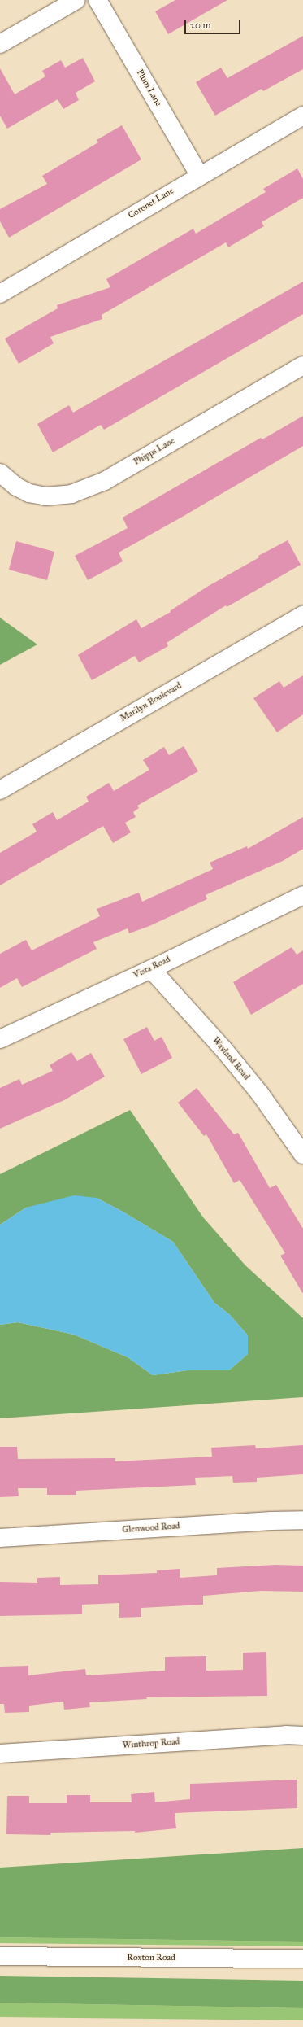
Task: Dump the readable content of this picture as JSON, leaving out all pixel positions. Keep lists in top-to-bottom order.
{
  "streets": {
    "street": [
      "Plum Lane",
      "Coronet Lane",
      "Phipps Lane",
      "Marilyn Boulevard",
      "Vista Road",
      "Wayland Road",
      "Glenwood Road",
      "Winthrop Road",
      "Roxton Road"
    ]
  },
  "crossings": [
    ["Plum Lane", "Coronet Lane"],
    ["Vista Road", "Wayland Road"]
  ],
  "scale_bar": "20 m"
}
